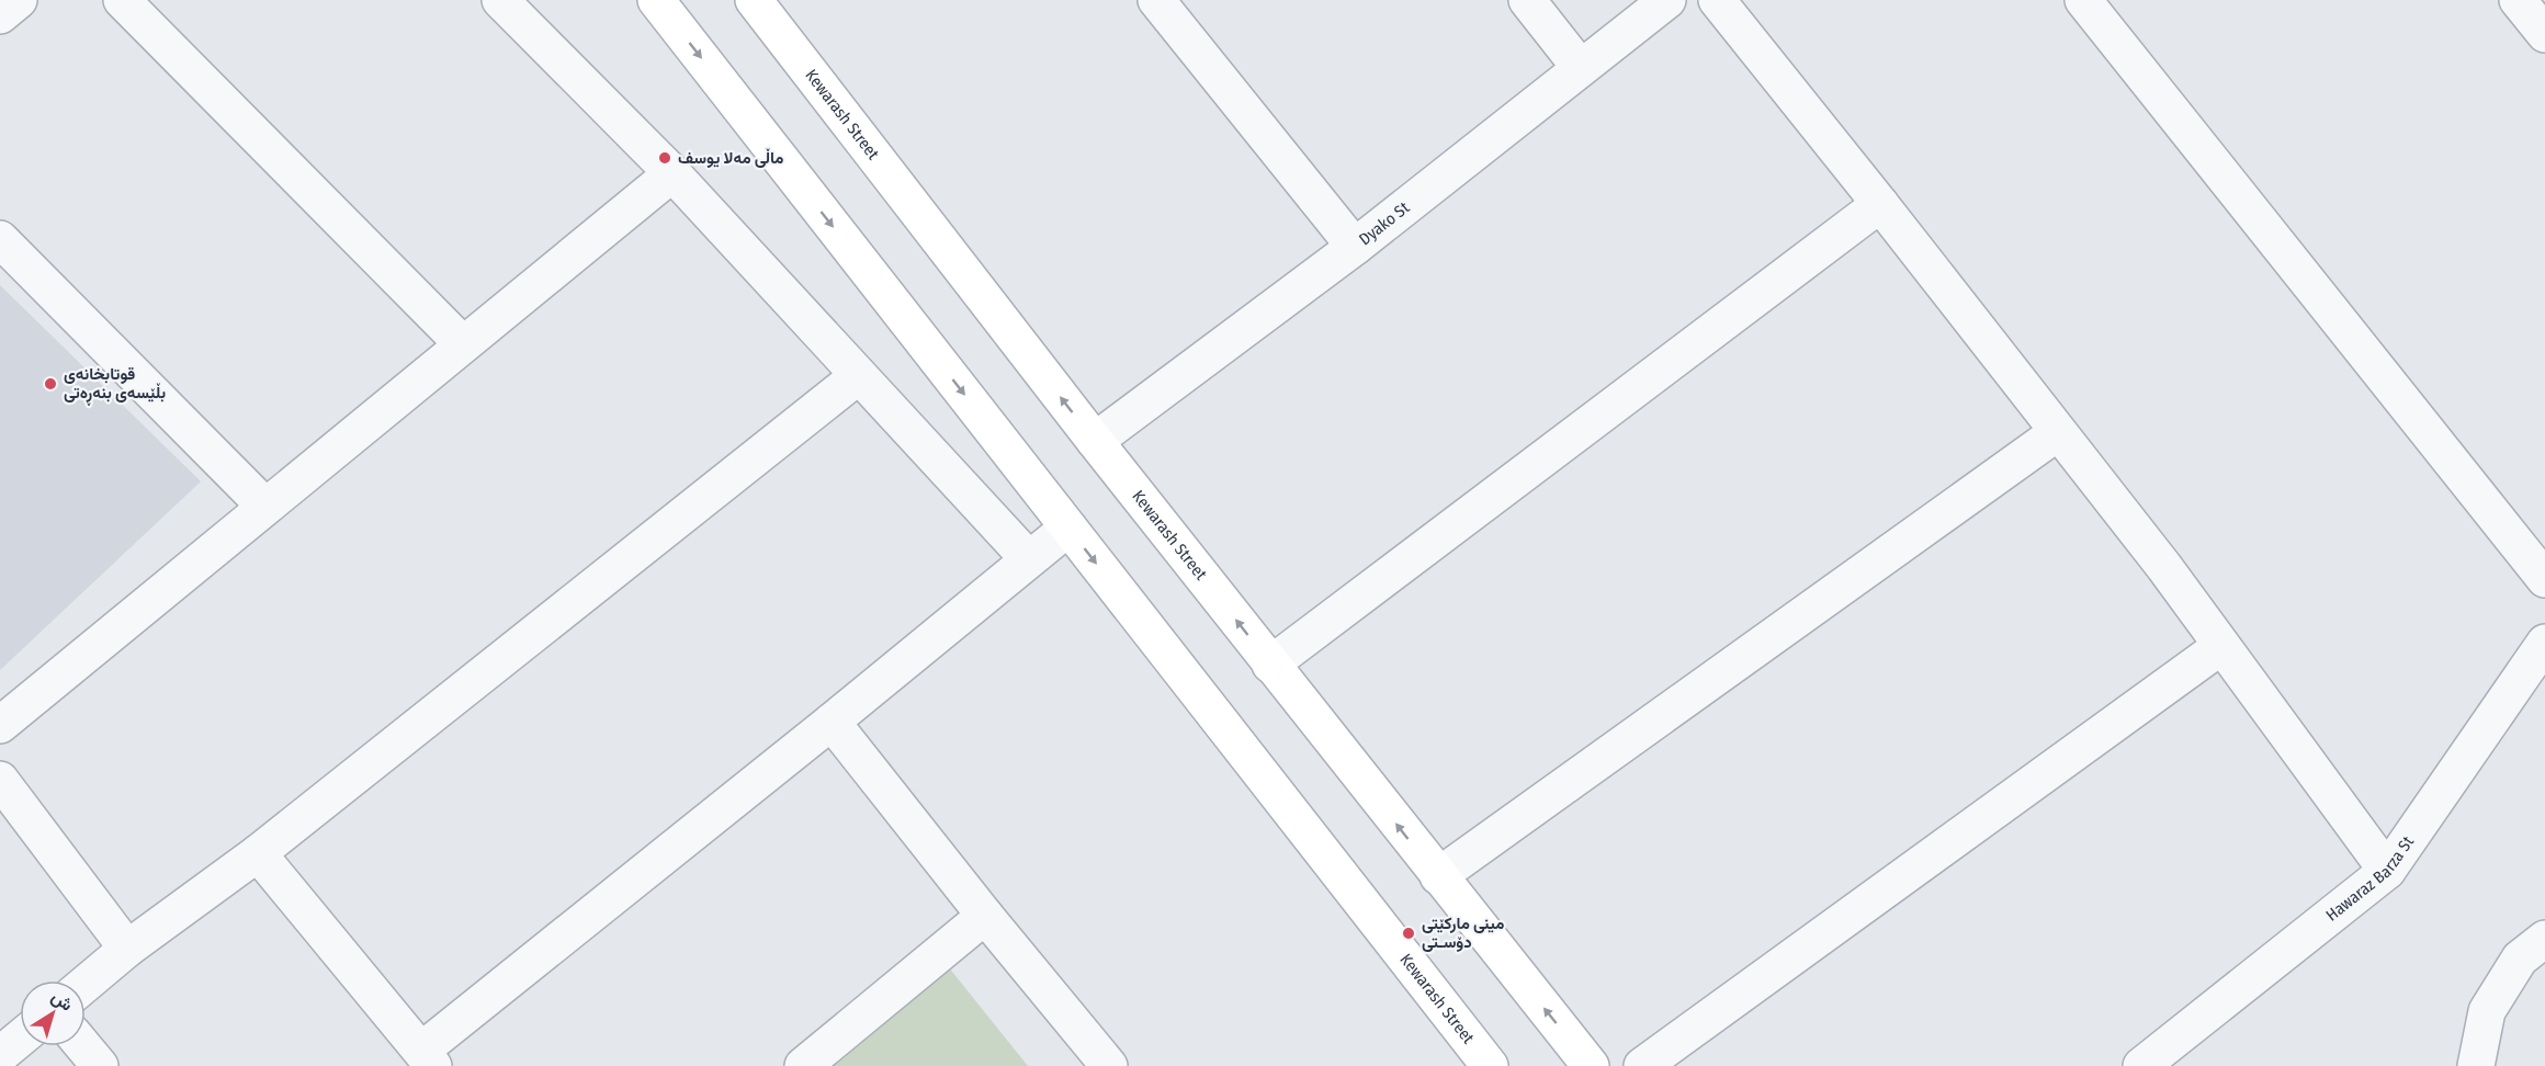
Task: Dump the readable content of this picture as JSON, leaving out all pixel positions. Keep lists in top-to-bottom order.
{
  "streets": {
    "main road": ["Kewarash Street"],
    "street": ["Dyako St", "Hawaraz Barza St"]
  },
  "crossings": [
    ["Kewarash Street", "Dyako St"]
  ],
  "places": ["ماڵی مەلا یوسف", "قوتابخانه‌ی بڵێسه‌ی بنه‌ڕه‌تی", "مینی مارکێتی دۆسـتی"],
  "north": "top right"
}
